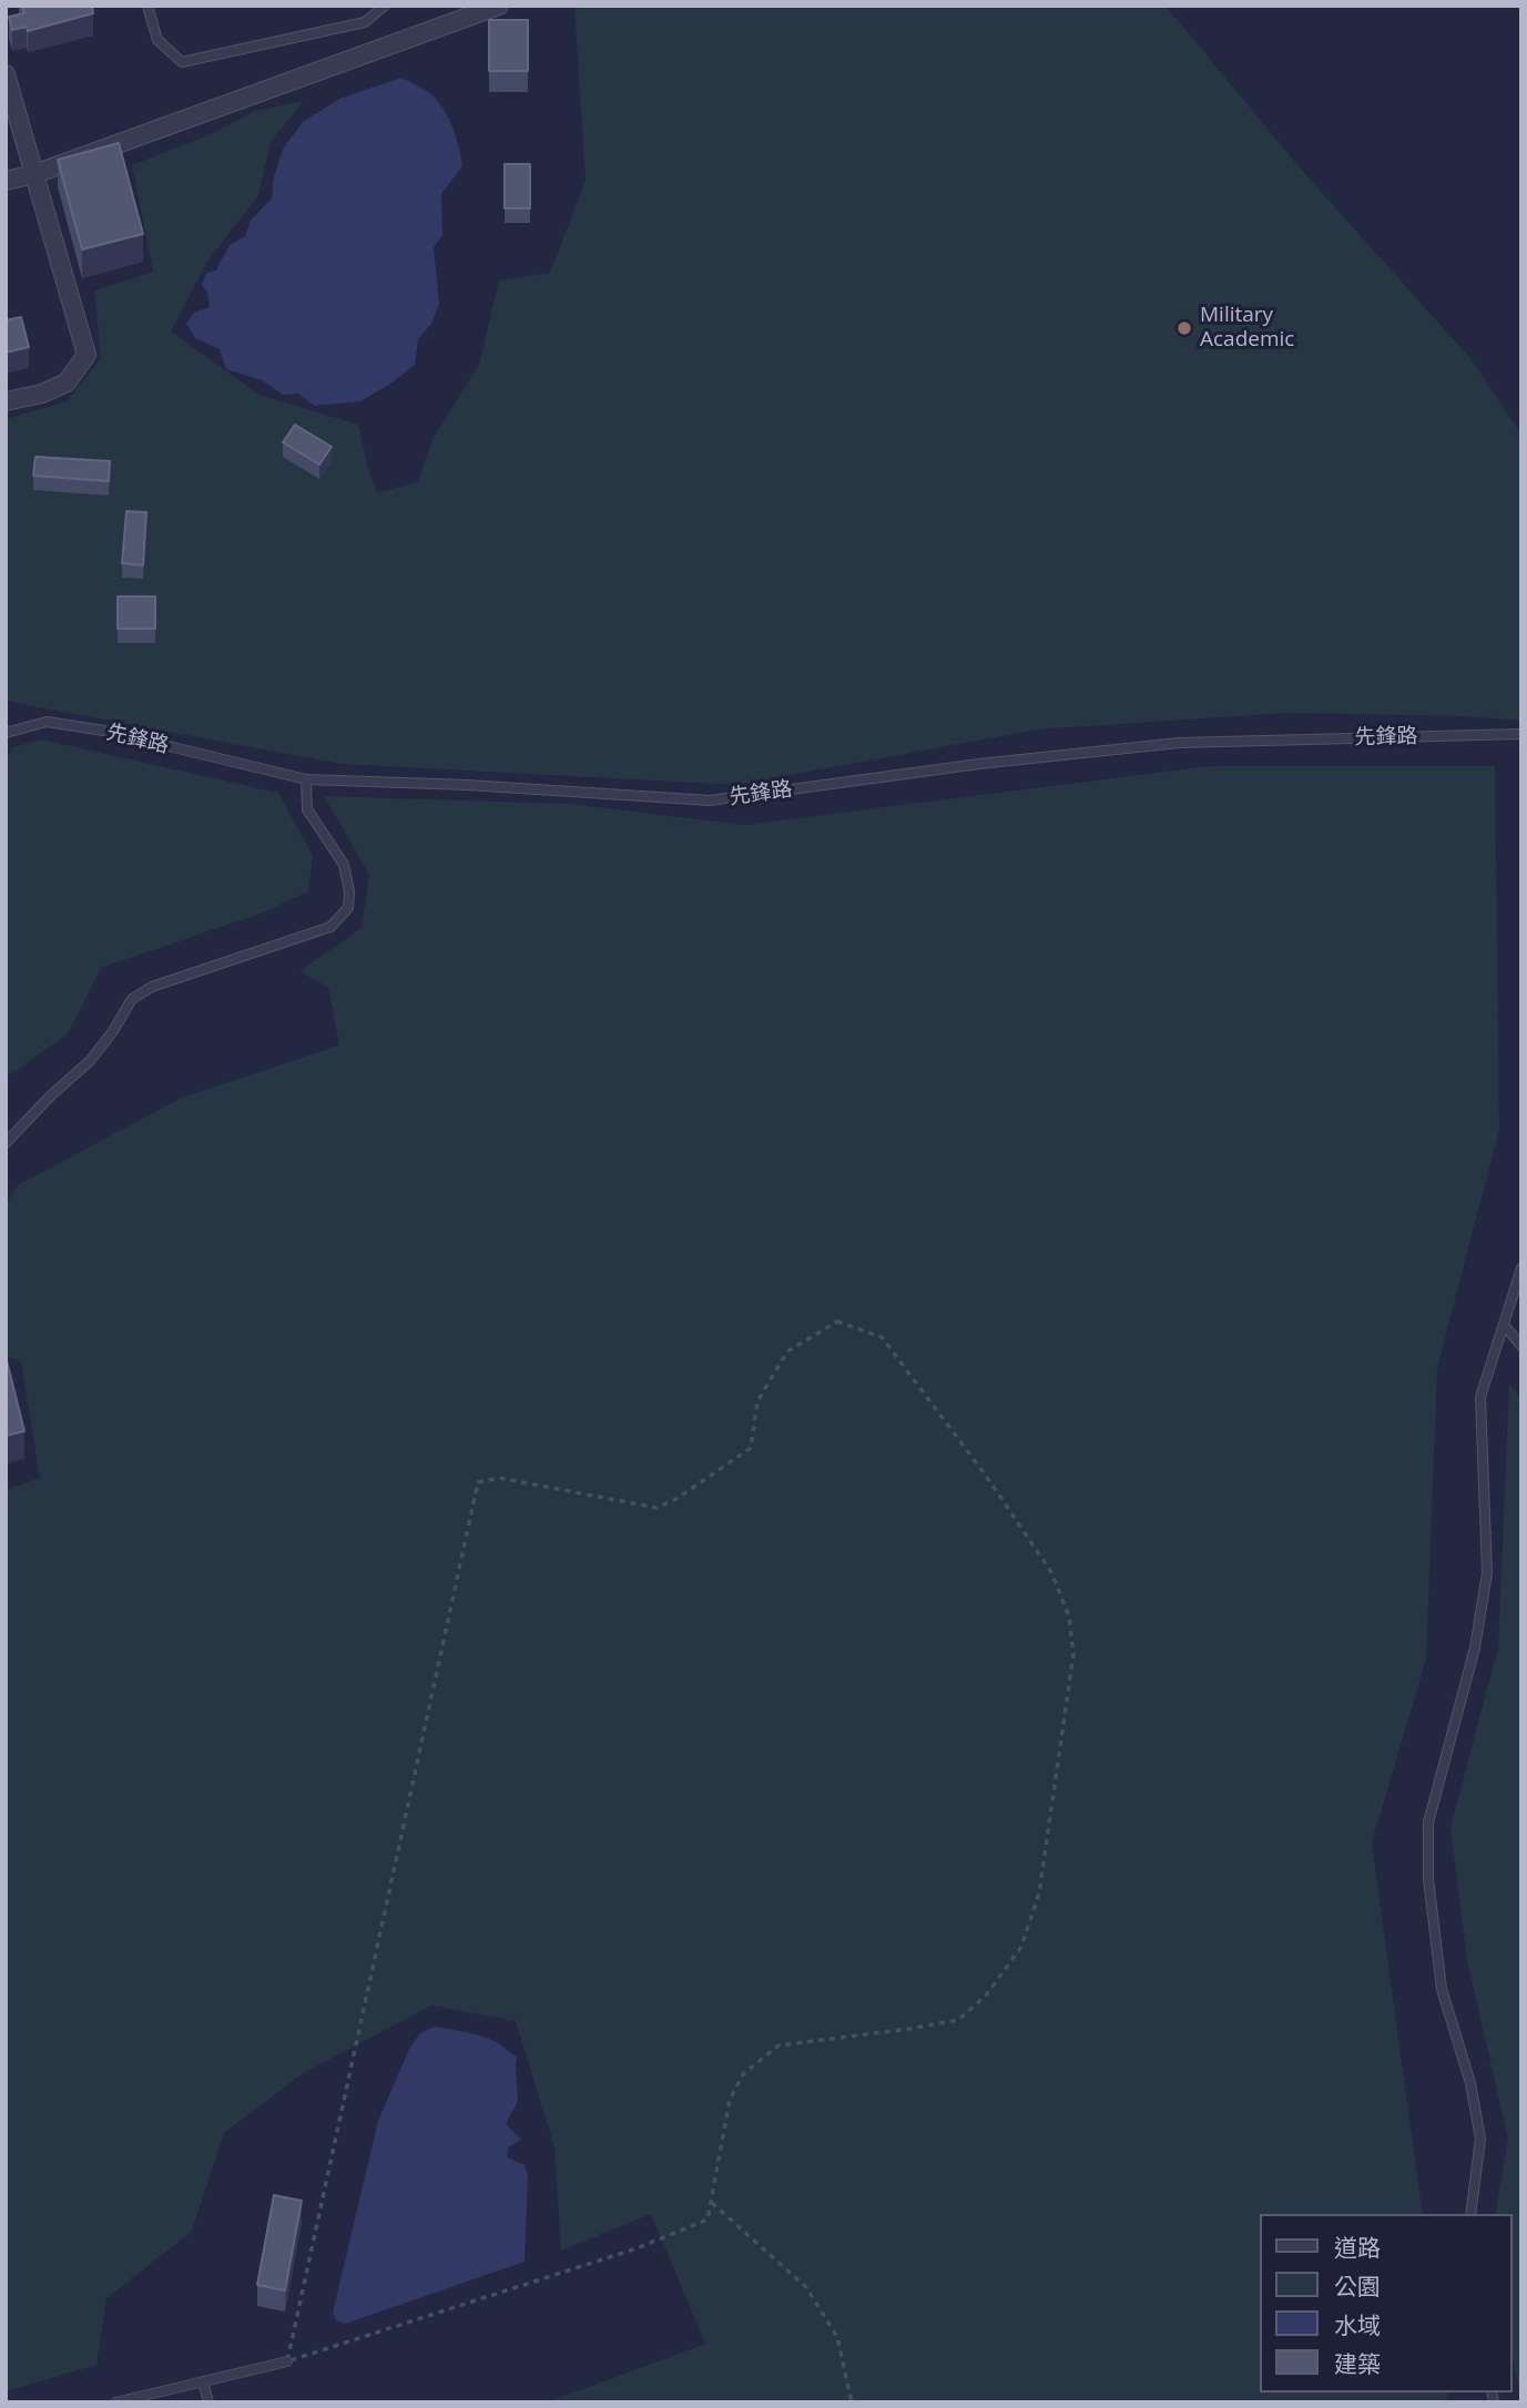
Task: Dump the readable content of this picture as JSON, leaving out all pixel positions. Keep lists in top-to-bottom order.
{
  "streets": {
    "lane": ["先鋒路"]
  },
  "places": ["Military Academic"],
  "legend": [
    "道路",
    "公園",
    "水域",
    "建築"
  ]
}
